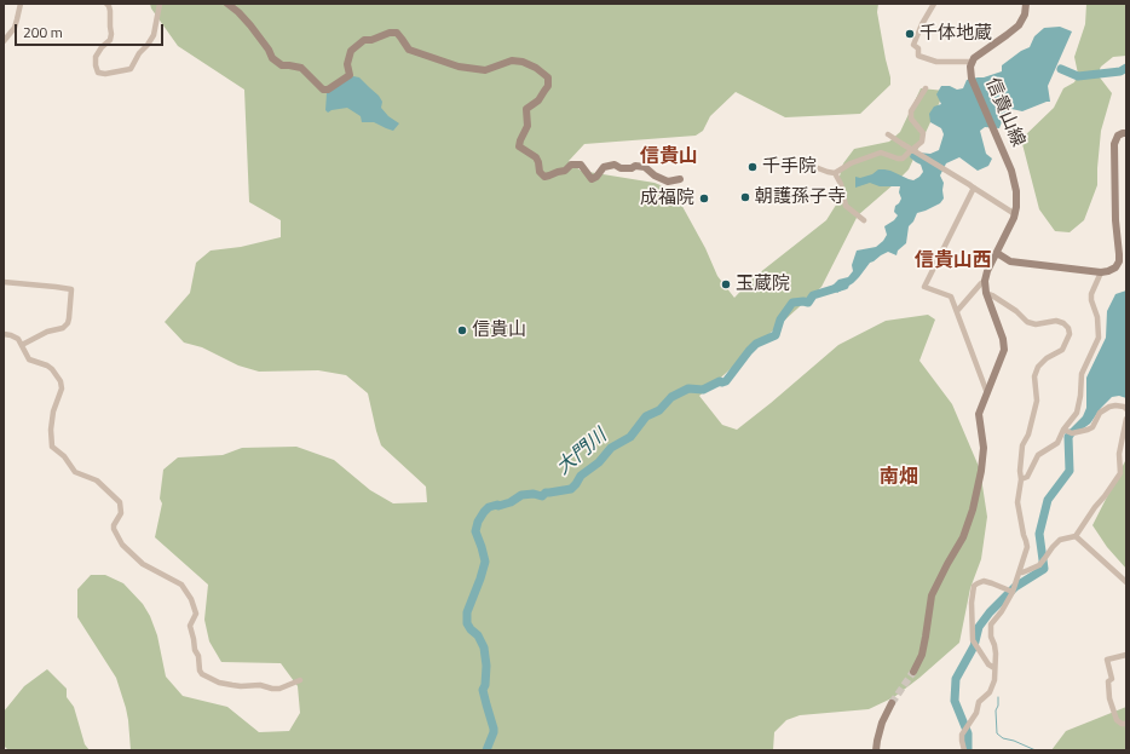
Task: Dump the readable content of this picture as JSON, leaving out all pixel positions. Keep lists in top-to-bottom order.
{
  "streets": {
    "main road": ["信貴山線"]
  },
  "districts": ["信貴山", "信貴山西", "南畑"],
  "water": ["大門川"],
  "places": [
    "千体地蔵",
    "千手院",
    "朝護孫子寺",
    "成福院",
    "玉蔵院",
    "信貴山"
  ],
  "scale_bar": "200 m"
}
